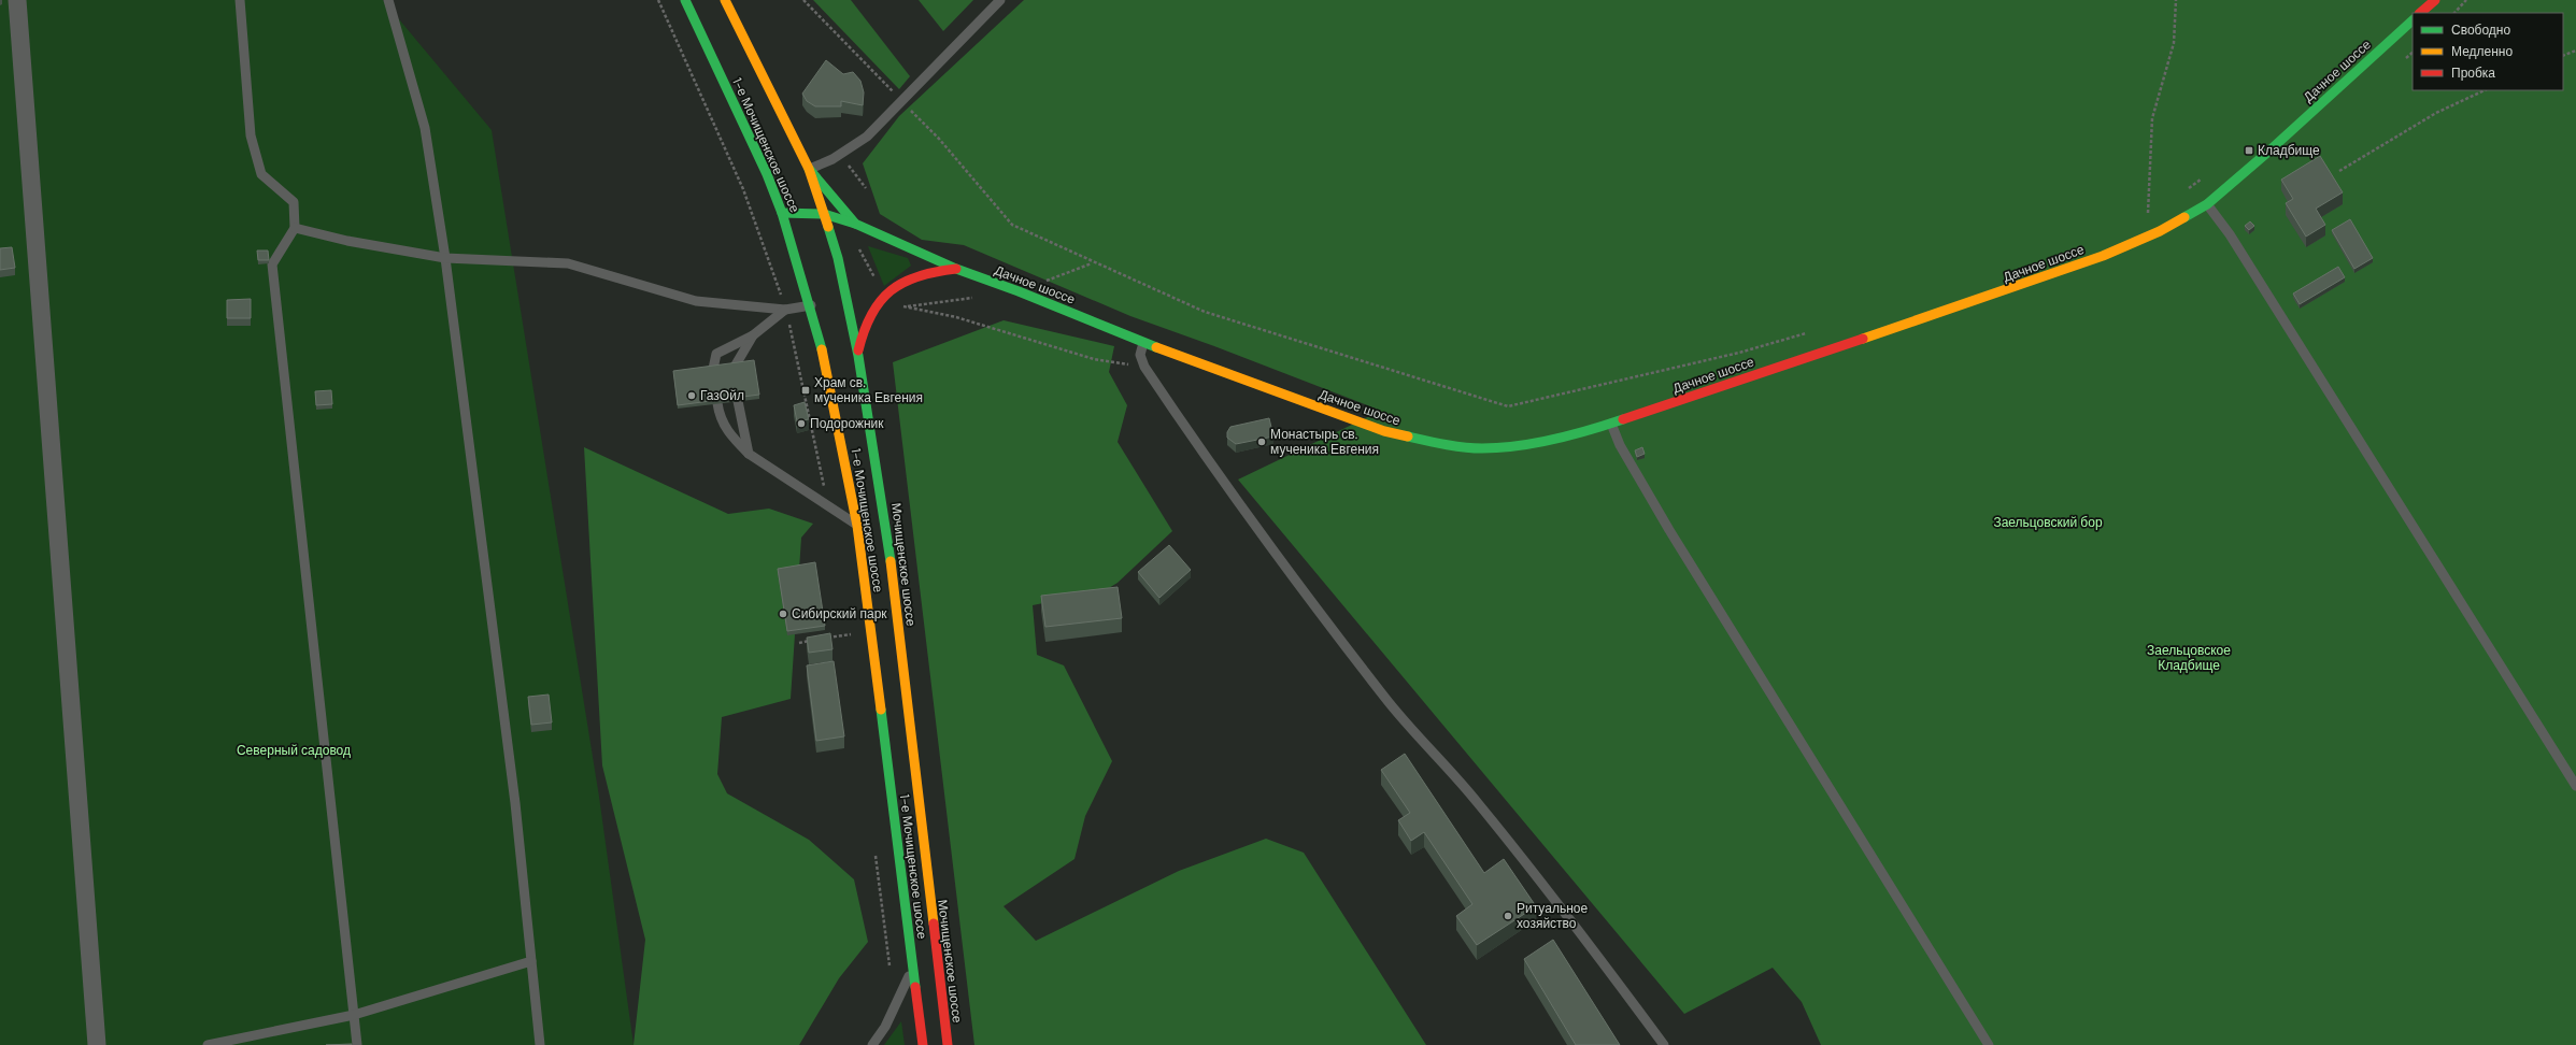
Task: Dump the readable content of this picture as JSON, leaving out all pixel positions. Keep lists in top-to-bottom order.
{
  "streets": {
    "main road": ["Дачное шоссе", "1-е Мочищенское шоссе", "Мочищенское шоссе"]
  },
  "crossings": [
    ["Дачное шоссе", "1-е Мочищенское шоссе"],
    ["Дачное шоссе", "Мочищенское шоссе"],
    ["1-е Мочищенское шоссе", "Мочищенское шоссе"]
  ],
  "parks": ["Заельцовский бор", "Заельцовское Кладбище", "Северный садовод"],
  "places": {
    "transit": ["Кладбище", "Храм св. мученика Евгения"],
    "other": [
      "ГазОйл",
      "Подорожник",
      "Монастырь св. мученика Евгения",
      "Сибирский парк",
      "Ритуальное хозяйство"
    ]
  },
  "legend": ["Свободно", "Медленно", "Пробка"]
}
